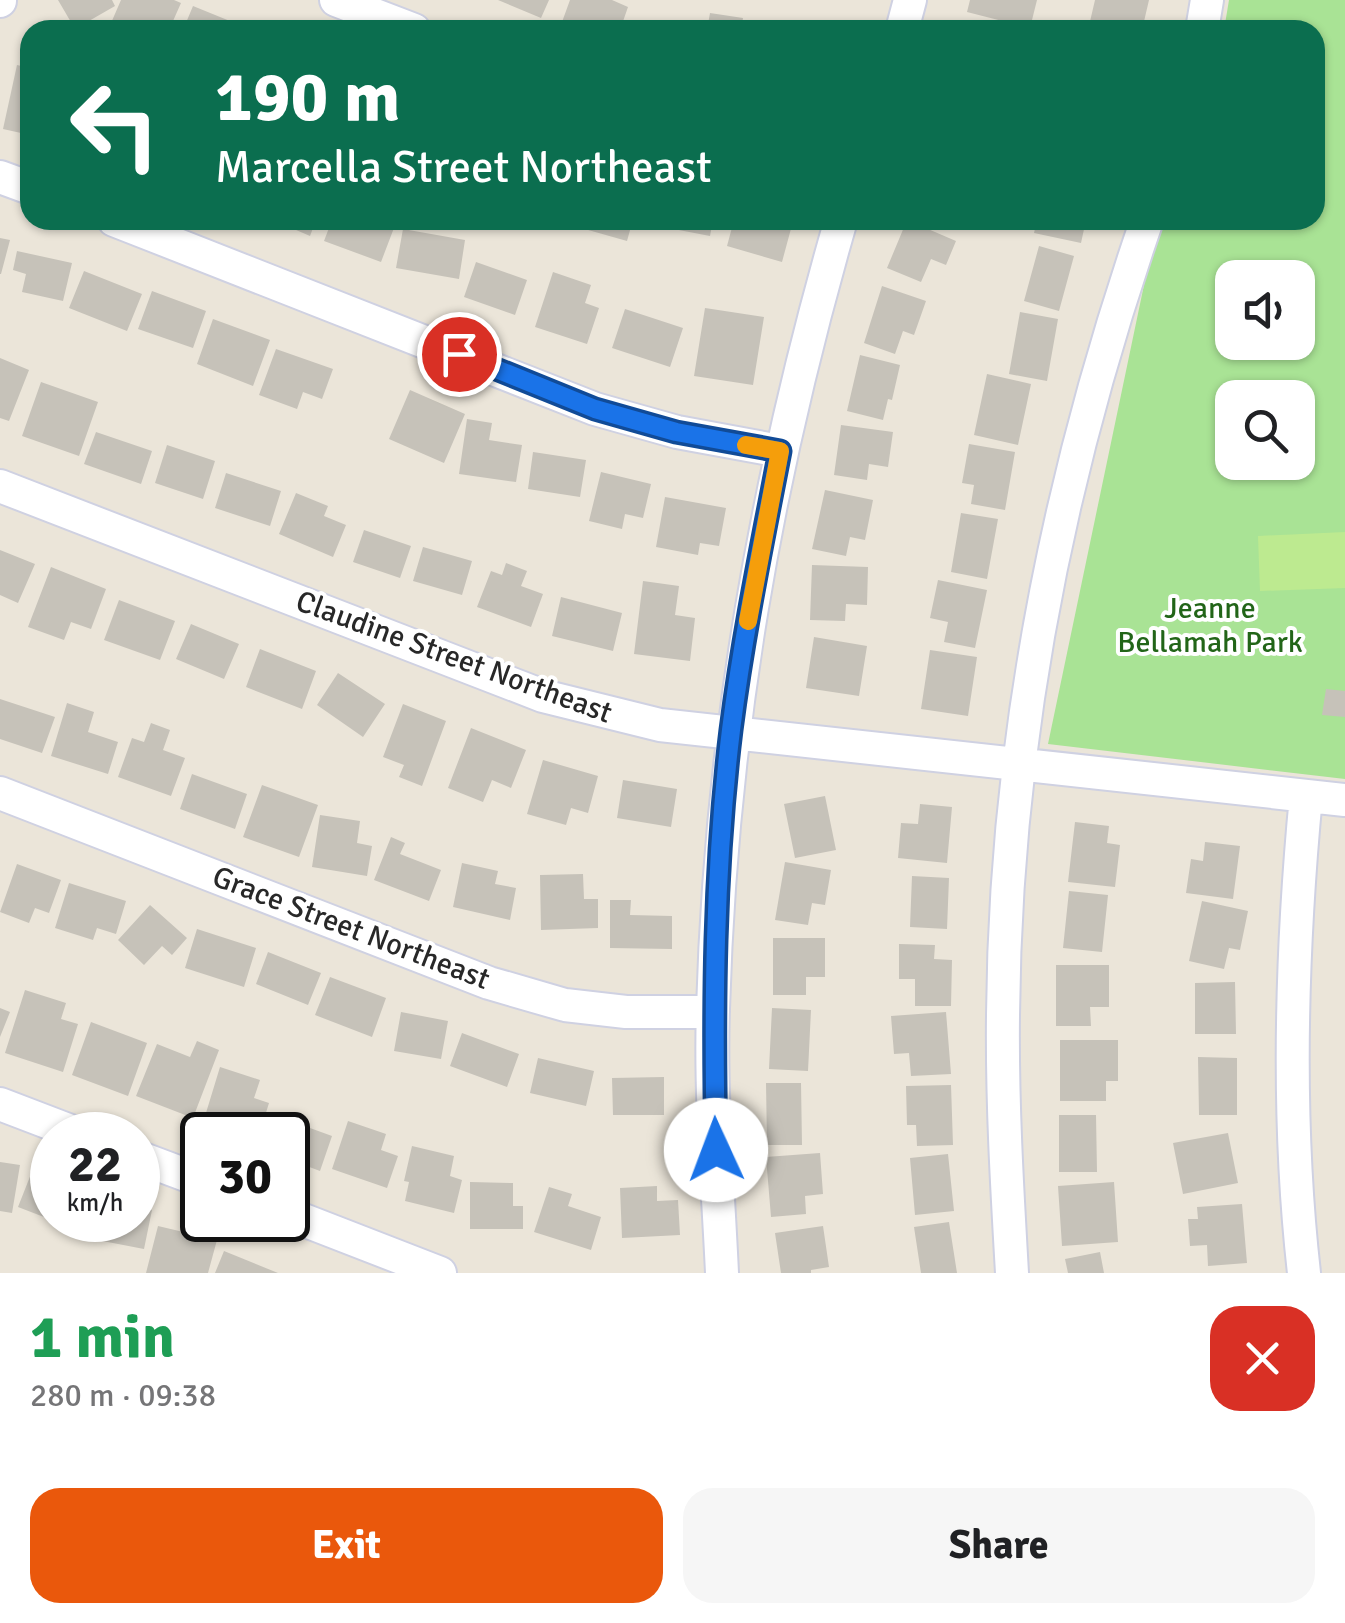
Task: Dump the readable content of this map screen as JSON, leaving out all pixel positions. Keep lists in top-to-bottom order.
{
  "streets": {
    "street": ["Claudine Street Northeast", "Grace Street Northeast"]
  },
  "parks": ["Jeanne Bellamah Park"],
  "page": {
    "turn": ["190 m", "Marcella Street Northeast"],
    "speed": "22 km/h",
    "limit": "30",
    "heading": ["1 min", "280 m · 09:38"],
    "buttons": ["Exit", "Share"]
  }
}
